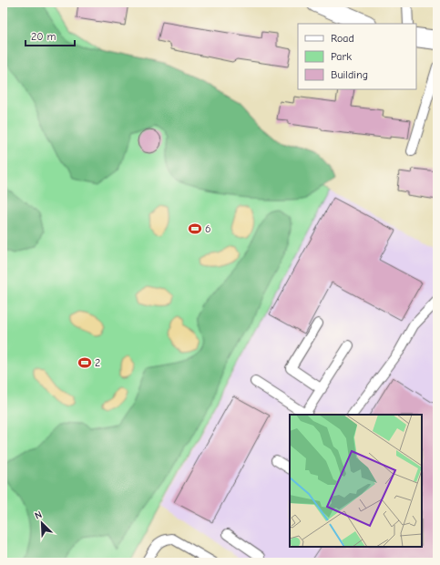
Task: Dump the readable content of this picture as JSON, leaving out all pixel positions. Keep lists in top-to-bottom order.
{
  "places": {
    "sports": ["6", "2"]
  },
  "legend": ["Road", "Park", "Building"],
  "scale_bar": "20 m",
  "north": "top left"
}
